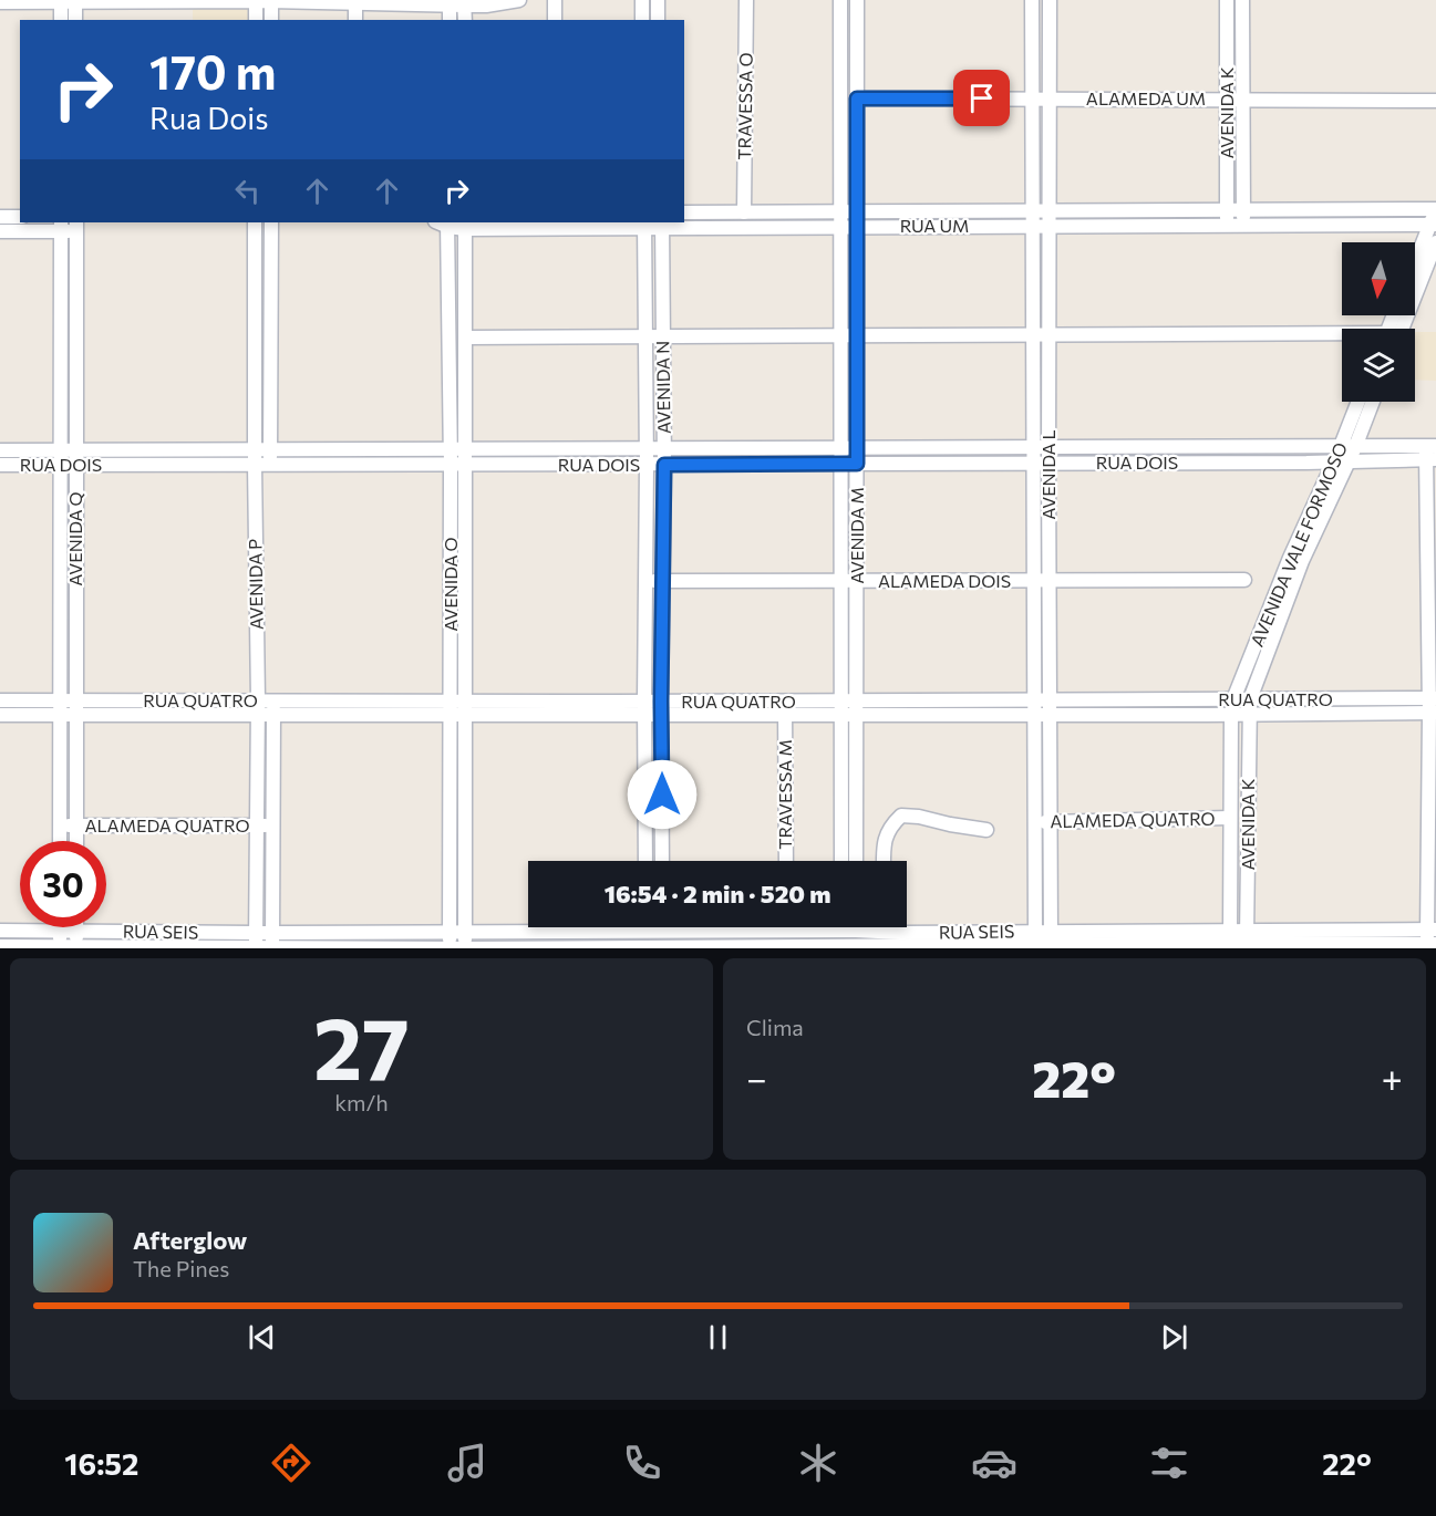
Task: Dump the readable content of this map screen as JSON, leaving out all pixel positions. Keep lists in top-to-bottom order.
{
  "streets": {
    "street": [
      "ALAMEDA UM",
      "TRAVESSA O",
      "AVENIDA K",
      "RUA UM",
      "AVENIDA N",
      "RUA DOIS",
      "AVENIDA L",
      "AVENIDA M",
      "AVENIDA Q",
      "AVENIDA VALE FORMOSO",
      "ALAMEDA DOIS",
      "AVENIDA P",
      "AVENIDA O",
      "RUA QUATRO",
      "TRAVESSA M",
      "ALAMEDA QUATRO",
      "RUA SEIS"
    ]
  },
  "crossings": [
    ["ALAMEDA UM", "AVENIDA K"],
    ["ALAMEDA UM", "AVENIDA L"],
    ["ALAMEDA UM", "AVENIDA M"],
    ["TRAVESSA O", "RUA UM"],
    ["AVENIDA K", "RUA UM"],
    ["AVENIDA K", "AVENIDA VALE FORMOSO"],
    ["AVENIDA K", "RUA QUATRO"],
    ["AVENIDA K", "ALAMEDA QUATRO"],
    ["AVENIDA K", "RUA SEIS"],
    ["RUA UM", "AVENIDA N"],
    ["RUA UM", "AVENIDA L"],
    ["RUA UM", "AVENIDA M"],
    ["RUA UM", "AVENIDA O"],
    ["AVENIDA N", "RUA DOIS"],
    ["AVENIDA N", "ALAMEDA DOIS"],
    ["AVENIDA N", "RUA QUATRO"],
    ["RUA DOIS", "AVENIDA L"],
    ["RUA DOIS", "AVENIDA M"],
    ["RUA DOIS", "AVENIDA Q"],
    ["RUA DOIS", "AVENIDA VALE FORMOSO"],
    ["RUA DOIS", "AVENIDA P"],
    ["RUA DOIS", "AVENIDA O"],
    ["AVENIDA L", "ALAMEDA DOIS"],
    ["AVENIDA L", "RUA QUATRO"],
    ["AVENIDA L", "ALAMEDA QUATRO"],
    ["AVENIDA L", "RUA SEIS"],
    ["AVENIDA M", "ALAMEDA DOIS"],
    ["AVENIDA M", "RUA QUATRO"],
    ["AVENIDA Q", "RUA QUATRO"],
    ["AVENIDA Q", "ALAMEDA QUATRO"],
    ["AVENIDA VALE FORMOSO", "RUA QUATRO"],
    ["AVENIDA P", "RUA QUATRO"],
    ["AVENIDA P", "ALAMEDA QUATRO"],
    ["AVENIDA P", "RUA SEIS"],
    ["AVENIDA O", "RUA QUATRO"],
    ["AVENIDA O", "RUA SEIS"],
    ["RUA QUATRO", "TRAVESSA M"]
  ],
  "north": "bottom",
  "page": {
    "turn": ["170 m", "Rua Dois"],
    "limit": "30",
    "trip": "16:54 · 2 min · 520 m",
    "tile": [
      ["27", "km/h"],
      "Clima"
    ],
    "heat": ["−", "22°", "+"],
    "song": ["Afterglow", "The Pines"],
    "tabs": ["16:52", "22°"]
  }
}
